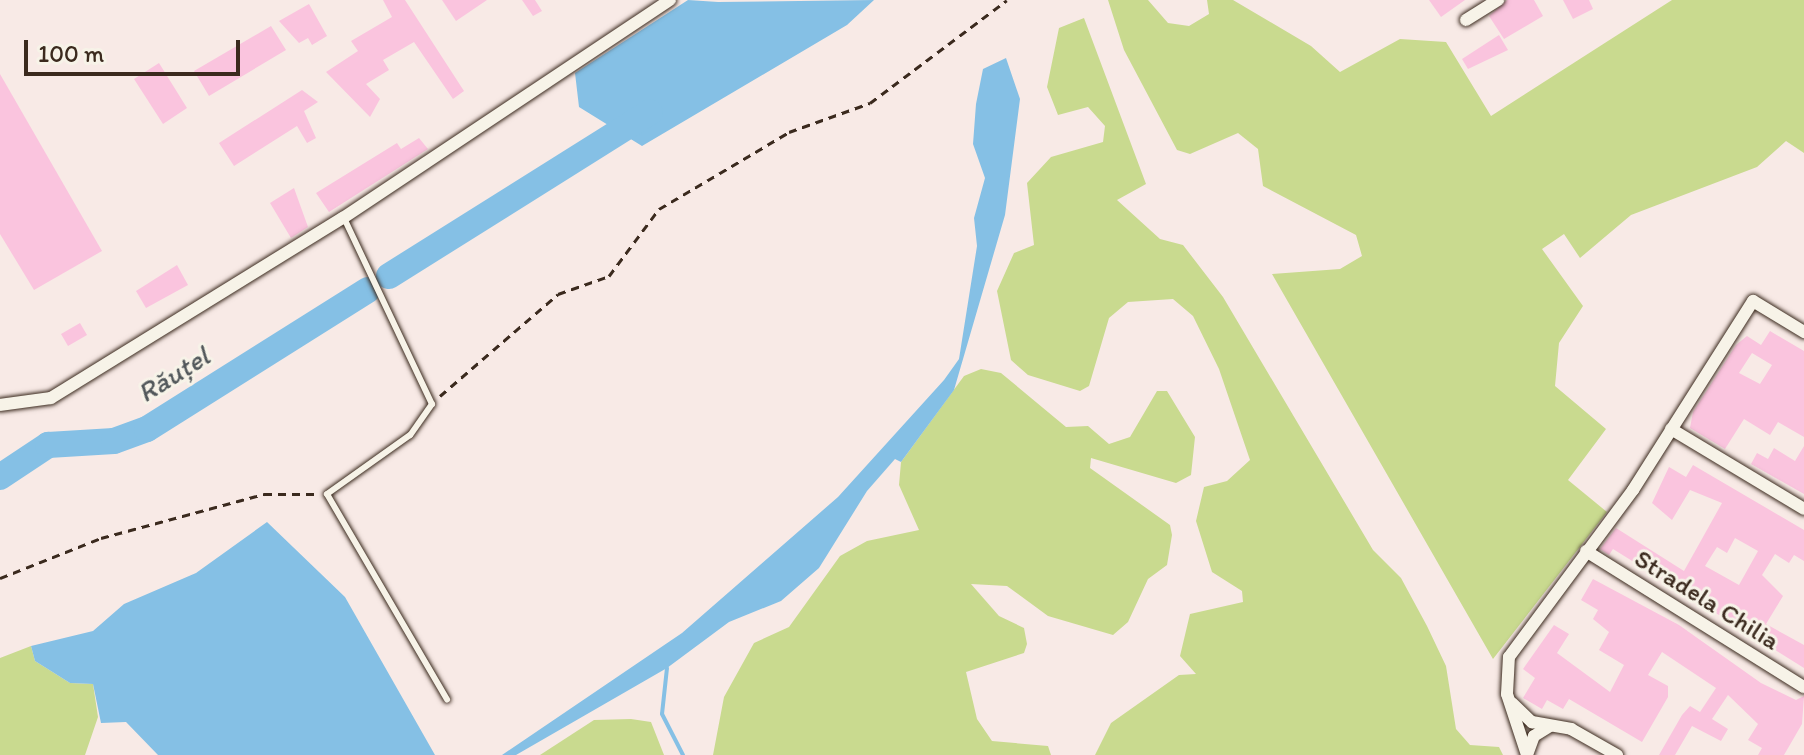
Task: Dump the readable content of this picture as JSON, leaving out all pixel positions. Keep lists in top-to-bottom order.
{
  "streets": {
    "street": ["Stradela Chilia"]
  },
  "water": ["Răuțel"],
  "scale_bar": "100 m"
}
